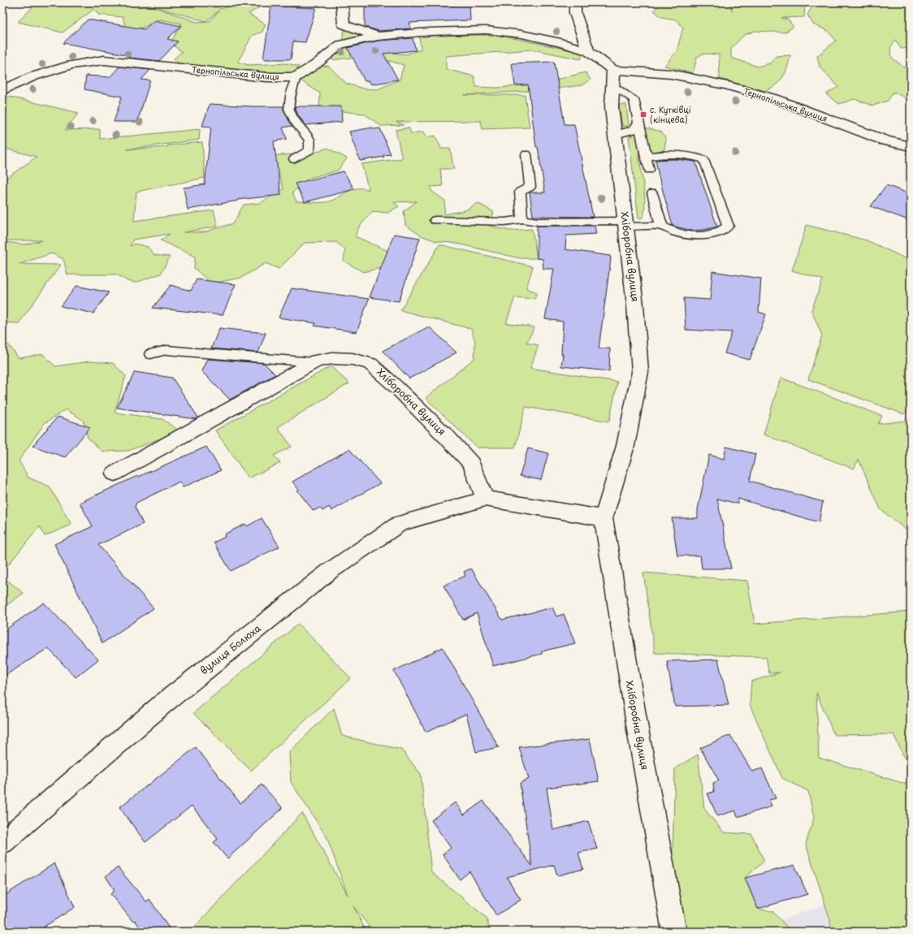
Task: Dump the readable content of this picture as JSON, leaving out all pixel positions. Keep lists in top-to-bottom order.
{
  "streets": {
    "street": ["Тернопільська вулиця", "Хліборобна вулиця", "вулиця Болюха"]
  },
  "crossings": [
    ["Тернопільська вулиця", "Хліборобна вулиця"],
    ["Хліборобна вулиця", "вулиця Болюха"]
  ],
  "places": {
    "transit": ["с. Кутківці (кінцева)"]
  }
}
